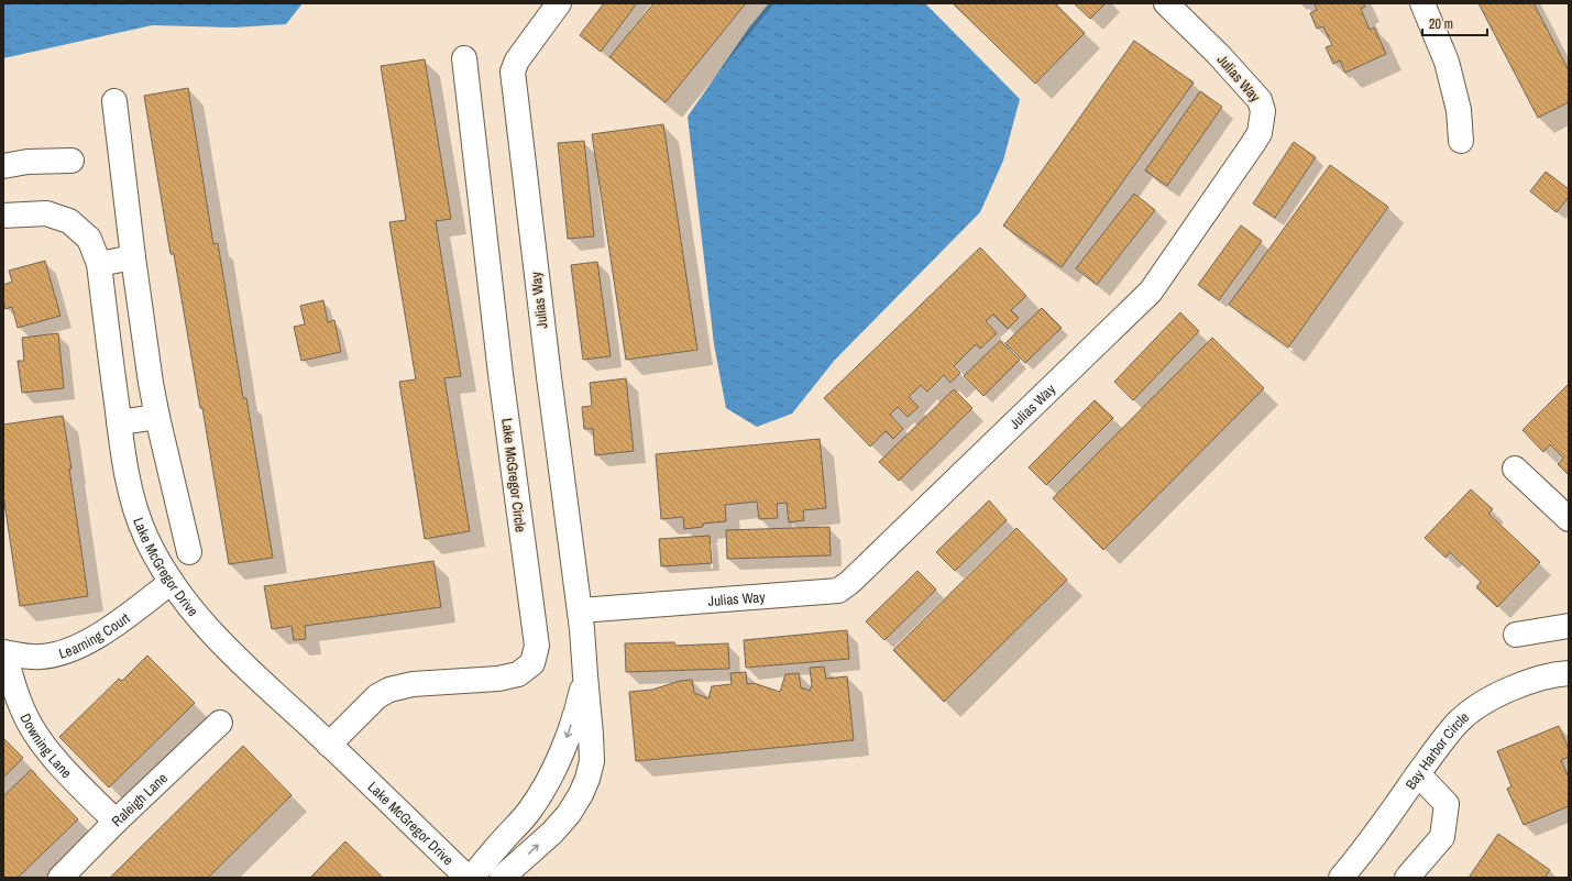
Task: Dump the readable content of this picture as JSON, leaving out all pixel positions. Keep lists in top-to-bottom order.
{
  "streets": {
    "street": [
      "Julias Way",
      "Lake McGregor Circle",
      "Lake McGregor Drive",
      "Learning Court",
      "Downing Lane",
      "Bay Harbor Circle",
      "Raleigh Lane"
    ]
  },
  "crossings": [
    ["Lake McGregor Circle", "Lake McGregor Drive"],
    ["Lake McGregor Drive", "Learning Court"],
    ["Learning Court", "Downing Lane"],
    ["Downing Lane", "Raleigh Lane"]
  ],
  "scale_bar": "20 m"
}
